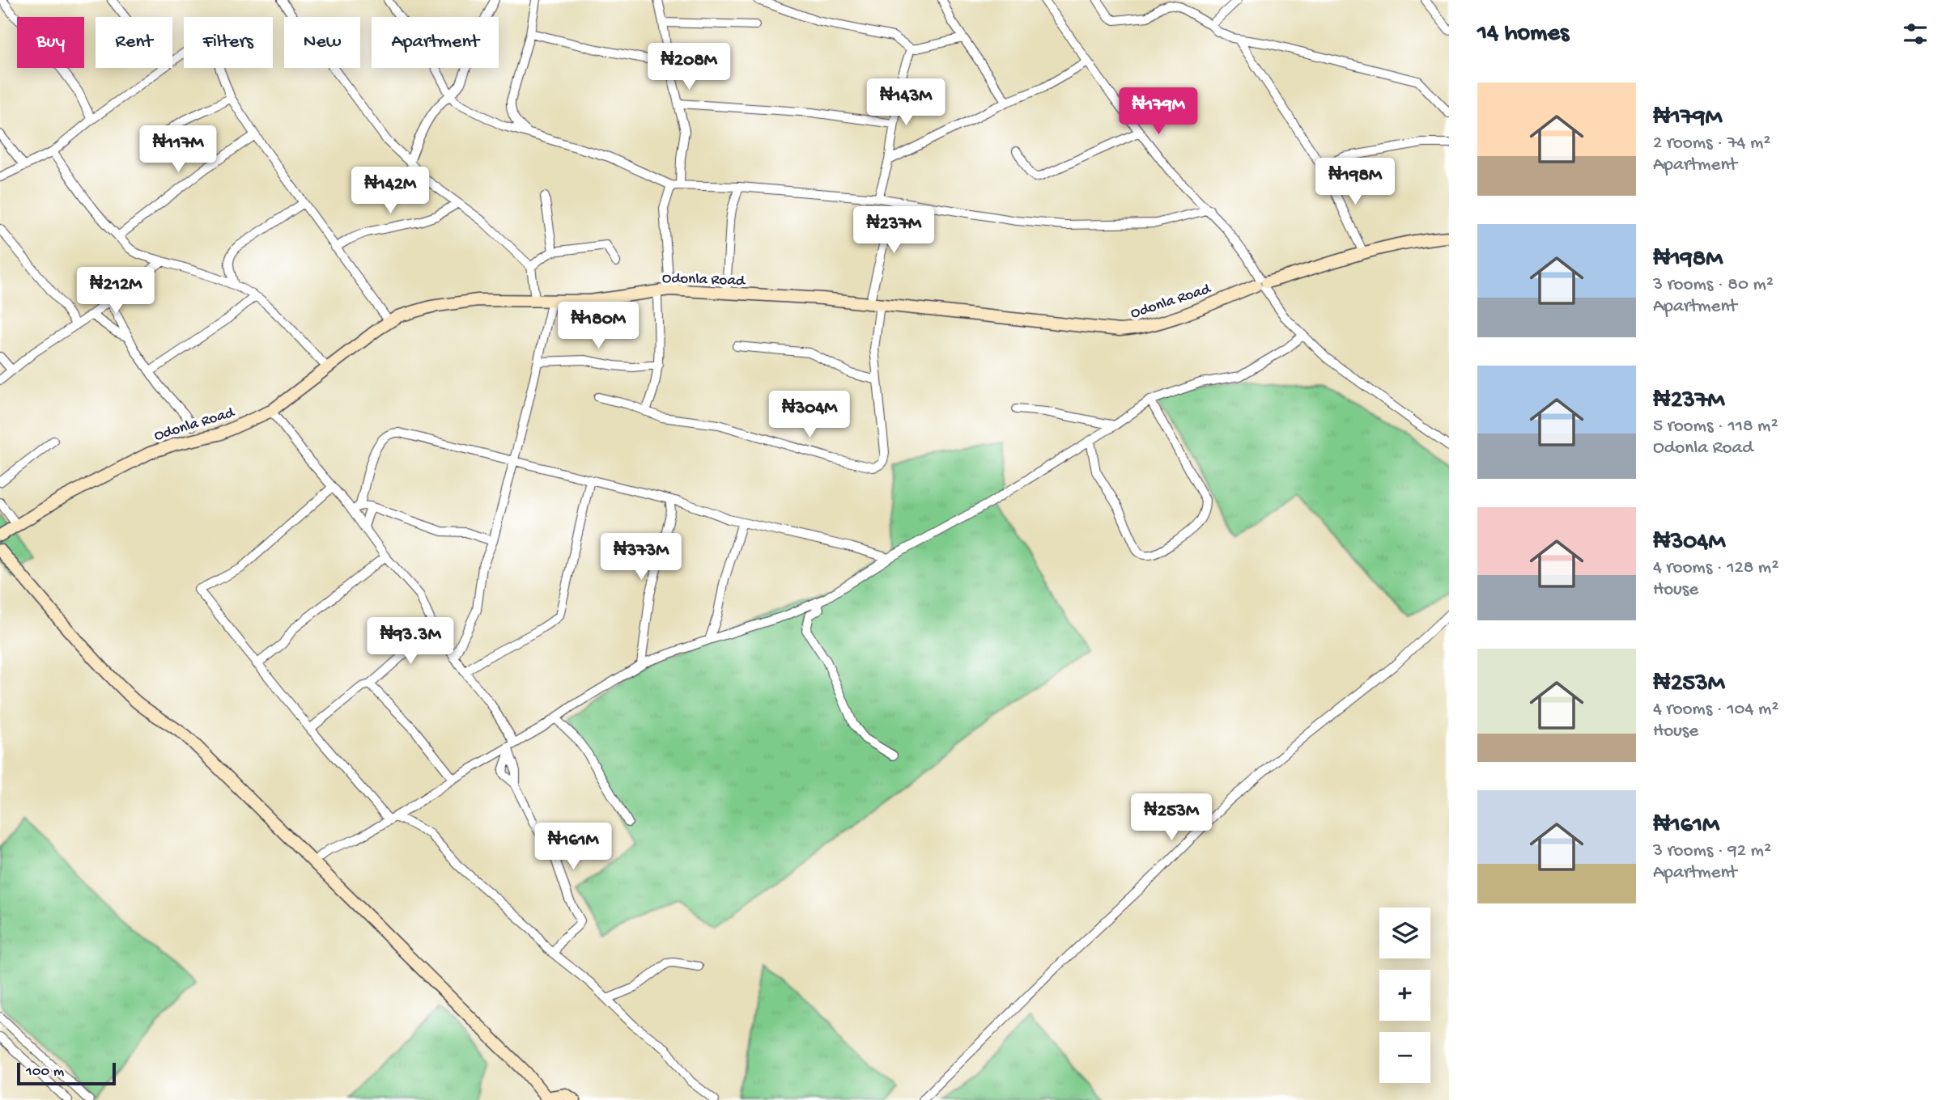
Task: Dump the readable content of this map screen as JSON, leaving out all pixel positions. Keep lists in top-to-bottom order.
{
  "streets": {
    "street": ["Odonla Road"]
  },
  "scale_bar": "100 m",
  "page": {
    "heading": "14 homes",
    "chip": [
      "Buy",
      "Rent",
      "Filters",
      "New",
      "Apartment"
    ],
    "price": [
      "₦208M",
      "₦143M",
      "₦179M",
      "₦117M",
      "₦198M",
      "₦142M",
      "₦237M",
      "₦212M",
      "₦180M",
      "₦304M",
      "₦373M",
      "₦93.3M",
      "₦253M",
      "₦161M"
    ],
    "list": [
      {
        "name": "₦179M",
        "note": "2 rooms · 74 m² · Apartment"
      },
      {
        "name": "₦198M",
        "note": "3 rooms · 80 m² · Apartment"
      },
      {
        "name": "₦237M",
        "note": "5 rooms · 118 m² · Odonla Road"
      },
      {
        "name": "₦304M",
        "note": "4 rooms · 128 m² · House"
      },
      {
        "name": "₦253M",
        "note": "4 rooms · 104 m² · House"
      },
      {
        "name": "₦161M",
        "note": "3 rooms · 92 m² · Apartment"
      }
    ],
    "map_buttons": ["+", "−"],
    "scale": "100 m"
  }
}
